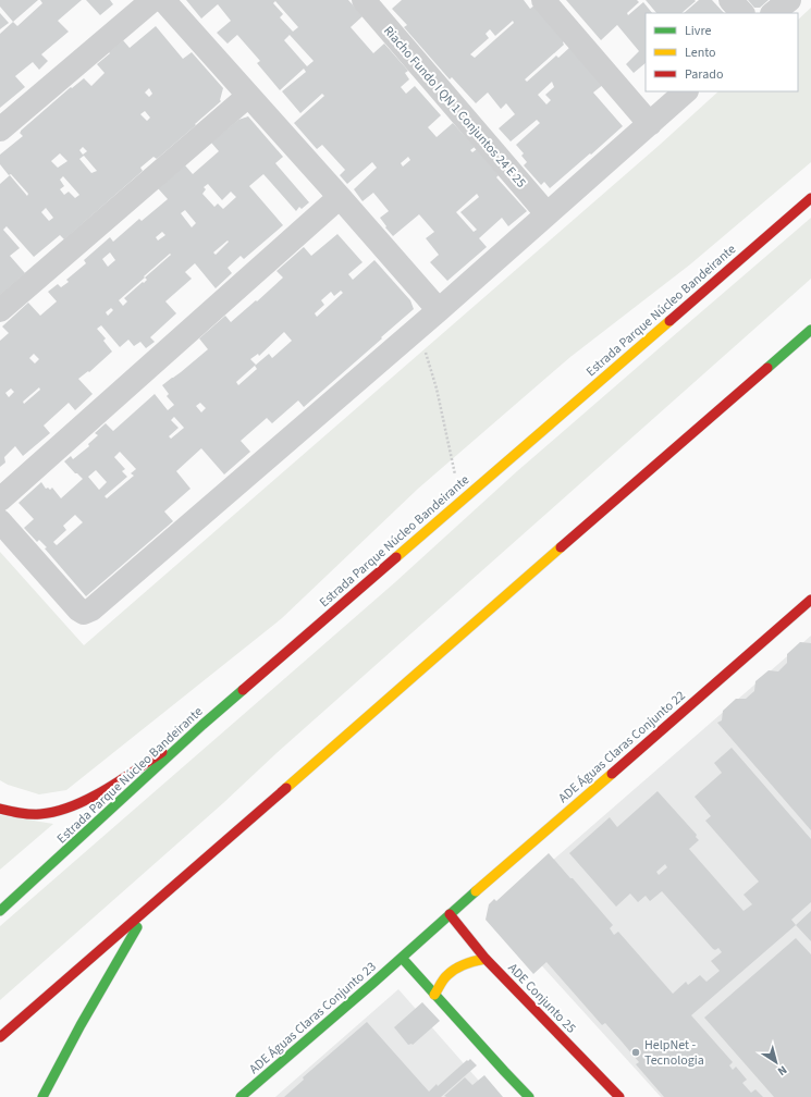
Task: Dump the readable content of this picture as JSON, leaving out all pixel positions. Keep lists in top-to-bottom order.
{
  "streets": {
    "main road": [
      "Estrada Parque Núcleo Bandeirante",
      "ADE Águas Claras Conjunto 22",
      "ADE Conjunto 25",
      "ADE Águas Claras Conjunto 23"
    ],
    "street": ["Riacho Fundo I QN 1 Conjuntos 24 E 25"]
  },
  "crossings": [
    ["ADE Águas Claras Conjunto 22", "ADE Conjunto 25"],
    ["ADE Águas Claras Conjunto 22", "ADE Águas Claras Conjunto 23"]
  ],
  "places": ["HelpNet - Tecnologia"],
  "legend": ["Livre", "Lento", "Parado"],
  "north": "bottom right"
}
